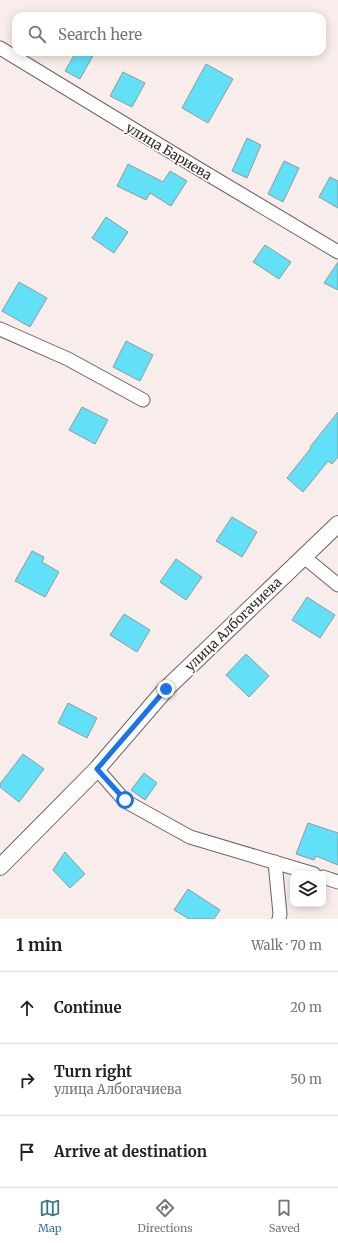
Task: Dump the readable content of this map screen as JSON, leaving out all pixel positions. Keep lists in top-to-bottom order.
{
  "streets": {
    "street": ["улица Бариева", "улица Албогачиева"]
  },
  "page": {
    "search": "Search here",
    "heading": ["1 min", "Walk · 70 m"],
    "list": [
      ["Continue", "20 m"],
      ["Turn right", "улица Албогачиева", "50 m"],
      "Arrive at destination"
    ],
    "nav": ["Map", "Directions", "Saved"]
  }
}
